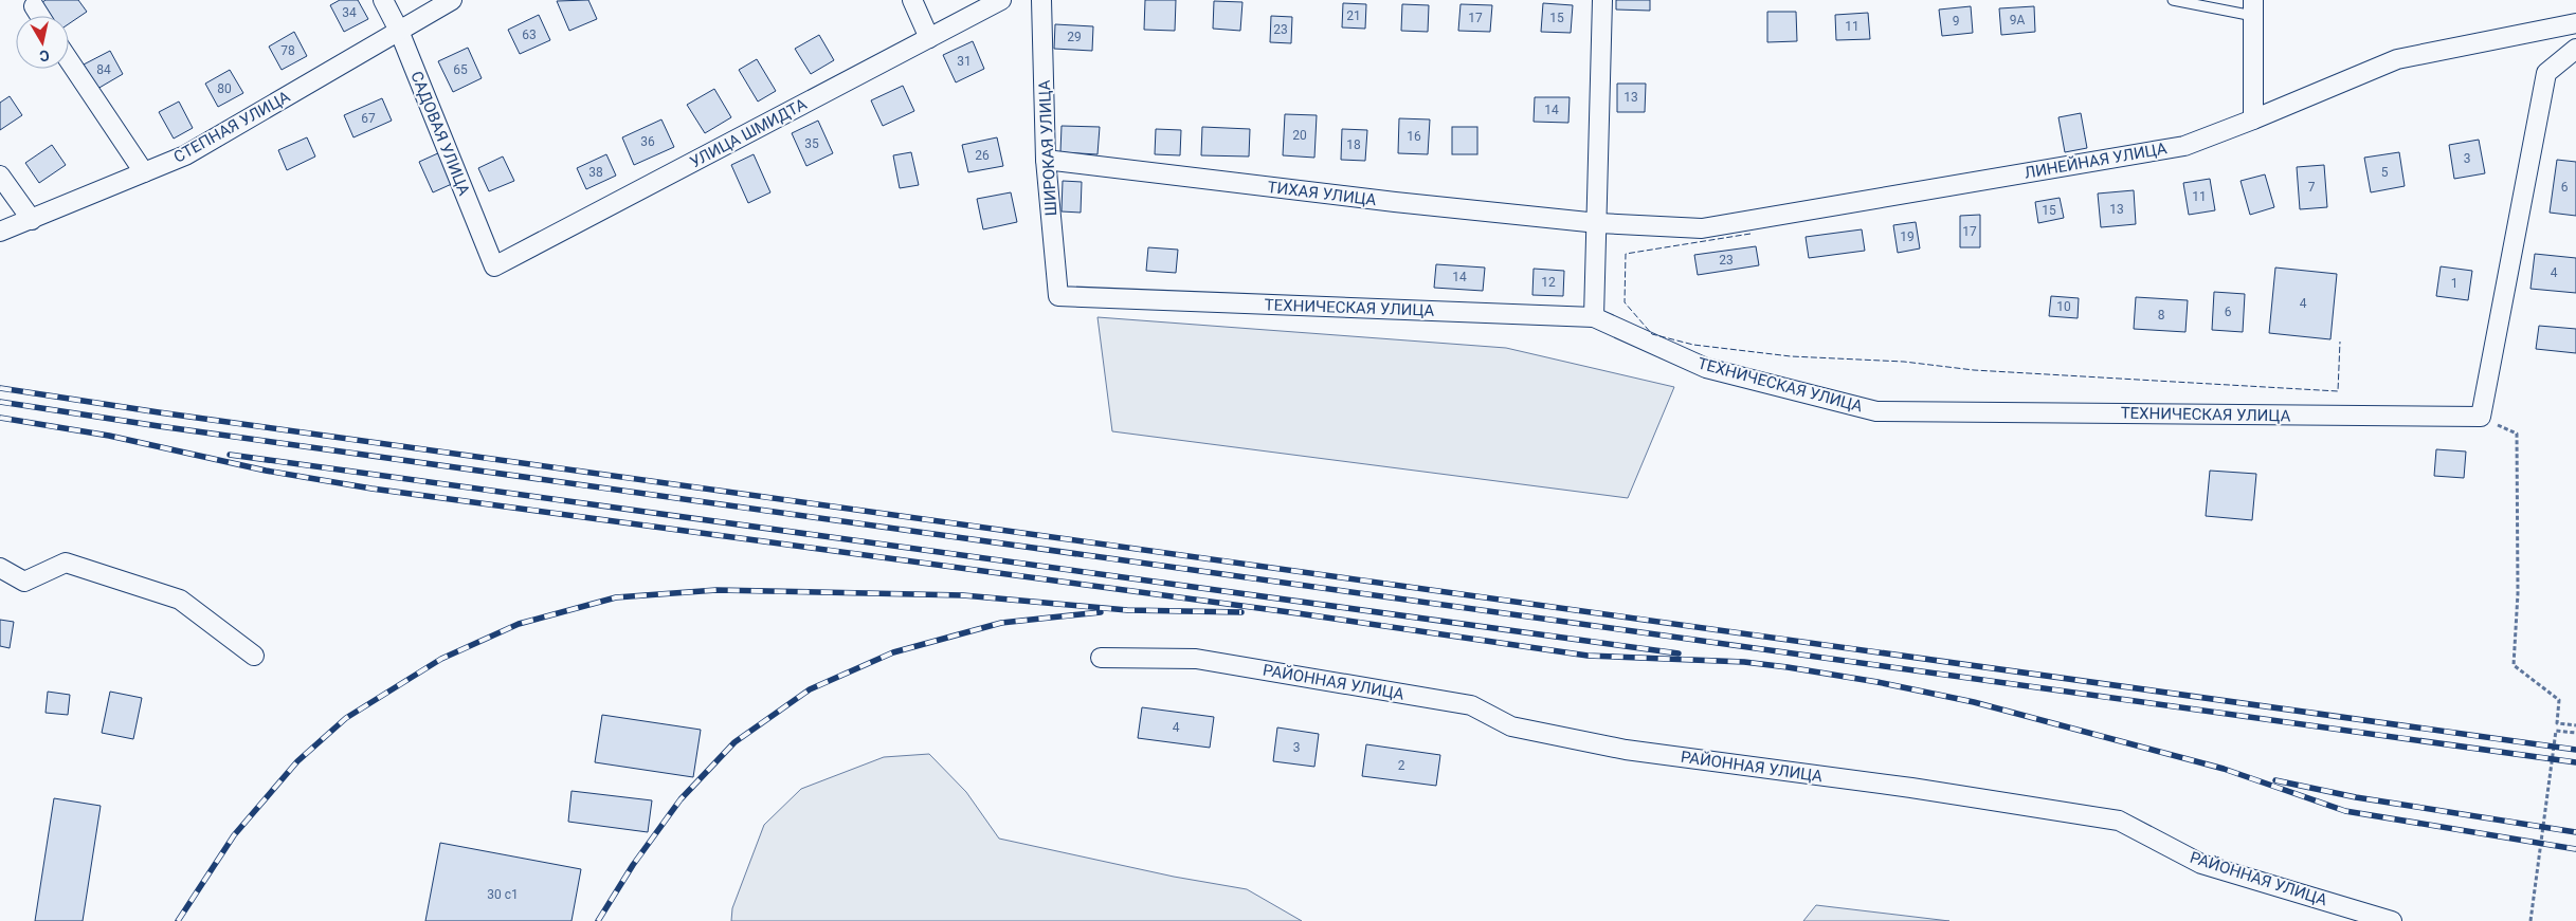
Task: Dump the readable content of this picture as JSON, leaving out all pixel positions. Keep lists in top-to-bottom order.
{
  "streets": {
    "street": [
      "СТЕПНАЯ УЛИЦА",
      "САДОВАЯ УЛИЦА",
      "УЛИЦА ШМИДТА",
      "ШИРОКАЯ УЛИЦА",
      "ЛИНЕЙНАЯ УЛИЦА",
      "ТИХАЯ УЛИЦА",
      "ТЕХНИЧЕСКАЯ УЛИЦА",
      "РАЙОННАЯ УЛИЦА"
    ]
  },
  "crossings": [
    ["СТЕПНАЯ УЛИЦА", "САДОВАЯ УЛИЦА"],
    ["САДОВАЯ УЛИЦА", "УЛИЦА ШМИДТА"],
    ["ШИРОКАЯ УЛИЦА", "ТИХАЯ УЛИЦА"],
    ["ШИРОКАЯ УЛИЦА", "ТЕХНИЧЕСКАЯ УЛИЦА"],
    ["ЛИНЕЙНАЯ УЛИЦА", "ТИХАЯ УЛИЦА"]
  ],
  "house_numbers": [
    "34",
    "21",
    "17",
    "15",
    "9А",
    "9",
    "11",
    "23",
    "63",
    "29",
    "78",
    "31",
    "84",
    "65",
    "80",
    "13",
    "14",
    "67",
    "20",
    "16",
    "36",
    "35",
    "18",
    "26",
    "3",
    "38",
    "5",
    "7",
    "6",
    "11",
    "13",
    "15",
    "17",
    "19",
    "23",
    "4",
    "14",
    "12",
    "1",
    "4",
    "10",
    "6",
    "8",
    "4",
    "3",
    "2",
    "30 с1"
  ],
  "north": "bottom"
}
